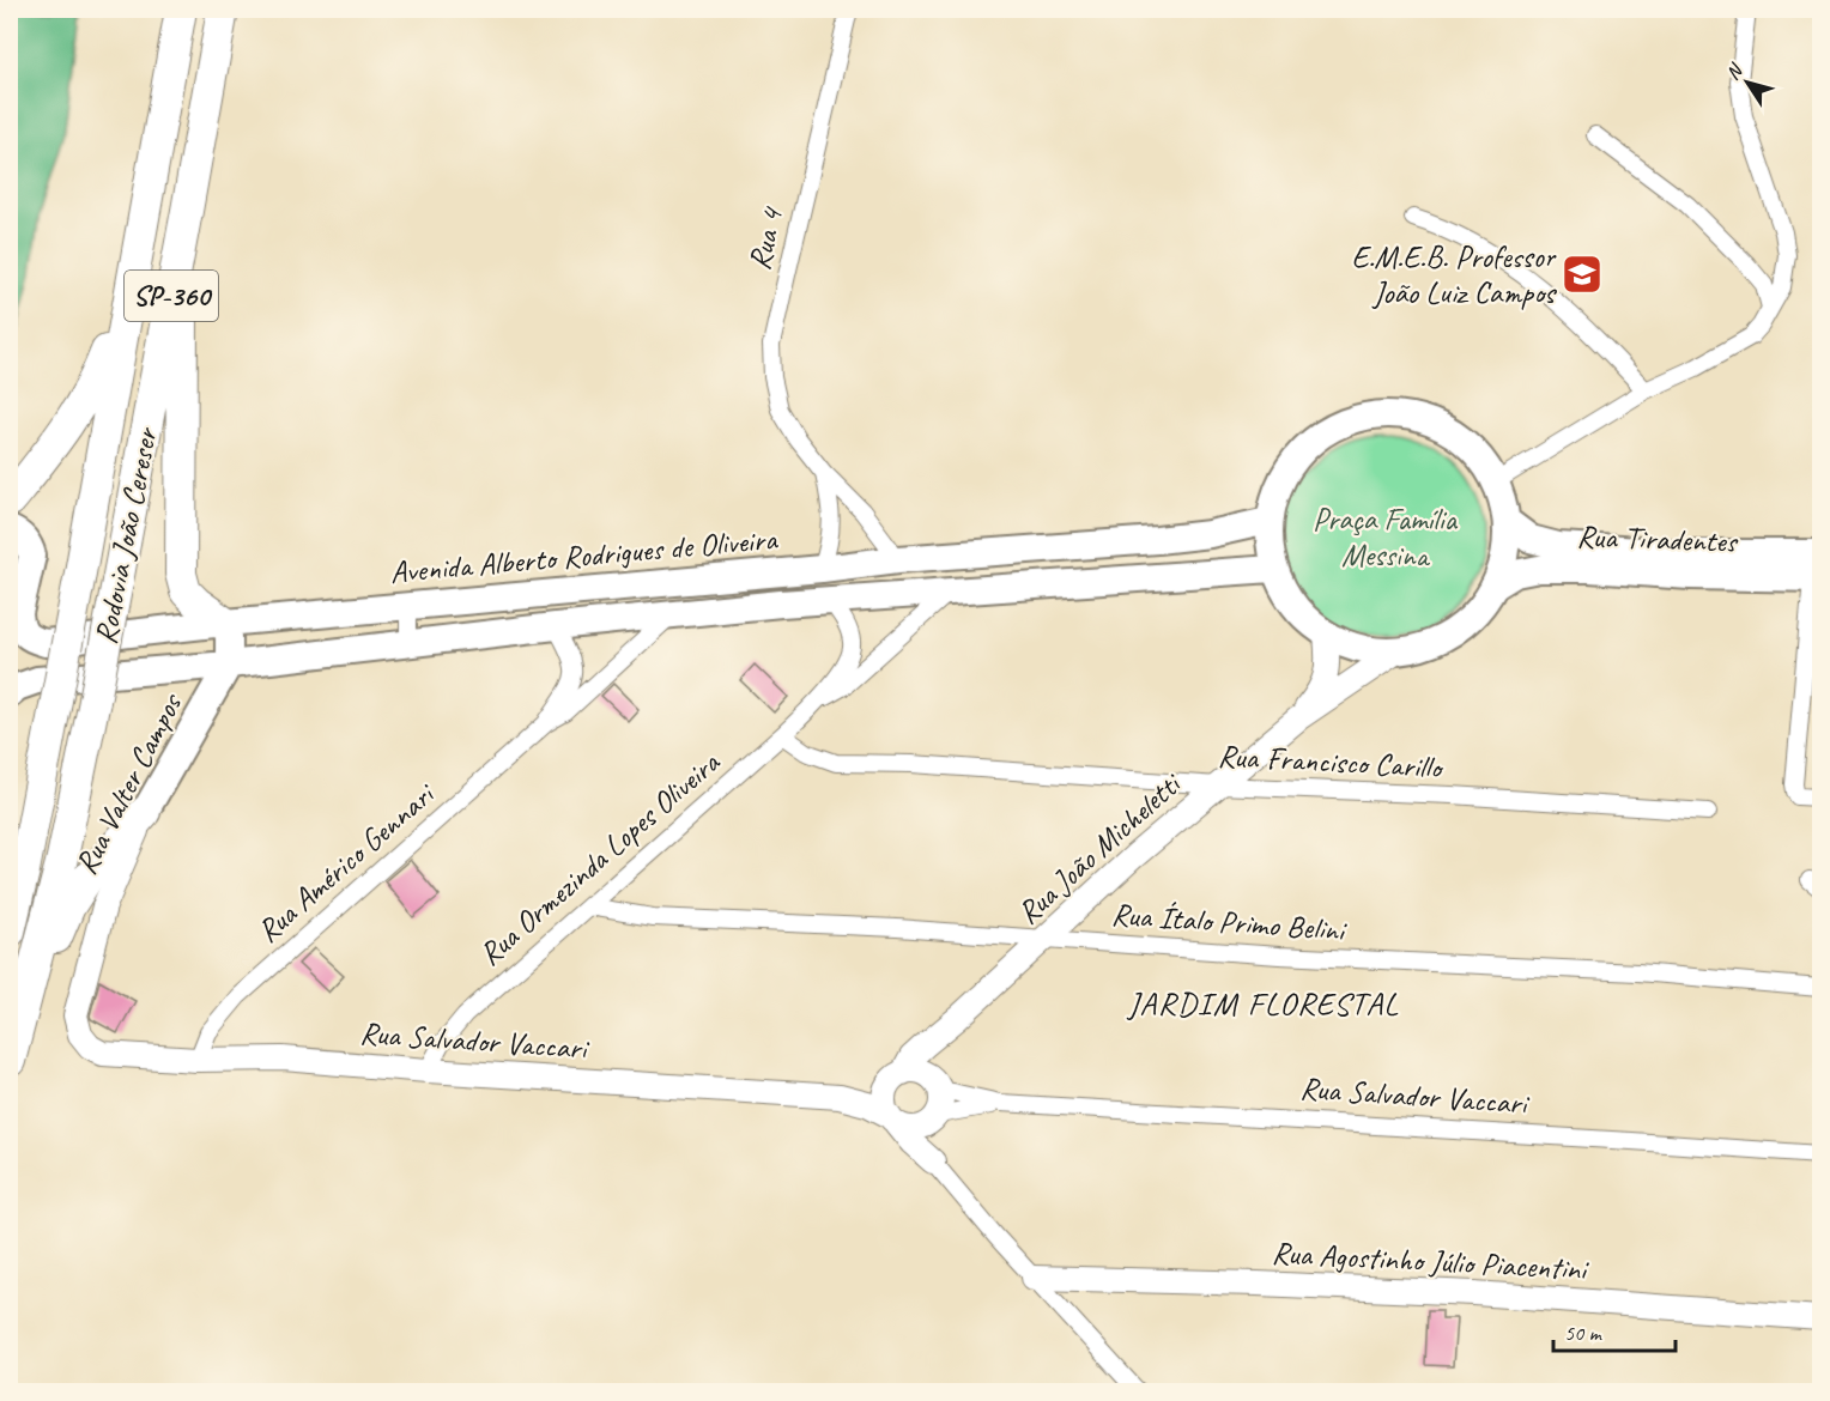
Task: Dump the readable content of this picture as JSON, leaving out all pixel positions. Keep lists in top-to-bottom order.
{
  "streets": {
    "highway": ["SP-360", "Rodovia João Cereser"],
    "main road": ["Rua Tiradentes", "Avenida Alberto Rodrigues de Oliveira", "Rua Valter Campos"],
    "street": [
      "Rua 4",
      "Rua Francisco Carillo",
      "Rua João Micheletti",
      "Rua Ormezinda Lopes Oliveira",
      "Rua Américo Gennari",
      "Rua Ítalo Primo Belini",
      "Rua Salvador Vaccari",
      "Rua Agostinho Júlio Piacentini"
    ]
  },
  "crossings": [
    ["Rua 4", "Avenida Alberto Rodrigues de Oliveira"],
    ["Rua Tiradentes", "Avenida Alberto Rodrigues de Oliveira"],
    ["Rua Tiradentes", "Rua João Micheletti"],
    ["Avenida Alberto Rodrigues de Oliveira", "Rua João Micheletti"],
    ["Rua Francisco Carillo", "Rua João Micheletti"],
    ["Rua Francisco Carillo", "Rua Ormezinda Lopes Oliveira"],
    ["Rua Valter Campos", "Rua Salvador Vaccari"],
    ["Rua João Micheletti", "Rua Ítalo Primo Belini"],
    ["Rua João Micheletti", "Rua Salvador Vaccari"],
    ["Rua Ormezinda Lopes Oliveira", "Rua Ítalo Primo Belini"],
    ["Rua Ormezinda Lopes Oliveira", "Rua Salvador Vaccari"],
    ["Rua Américo Gennari", "Rua Salvador Vaccari"]
  ],
  "districts": ["JARDIM FLORESTAL"],
  "parks": ["Praça Família Messina"],
  "places": {
    "school or university": ["E.M.E.B. Professor João Luiz Campos"]
  },
  "scale_bar": "50 m",
  "north": "top left"
}
